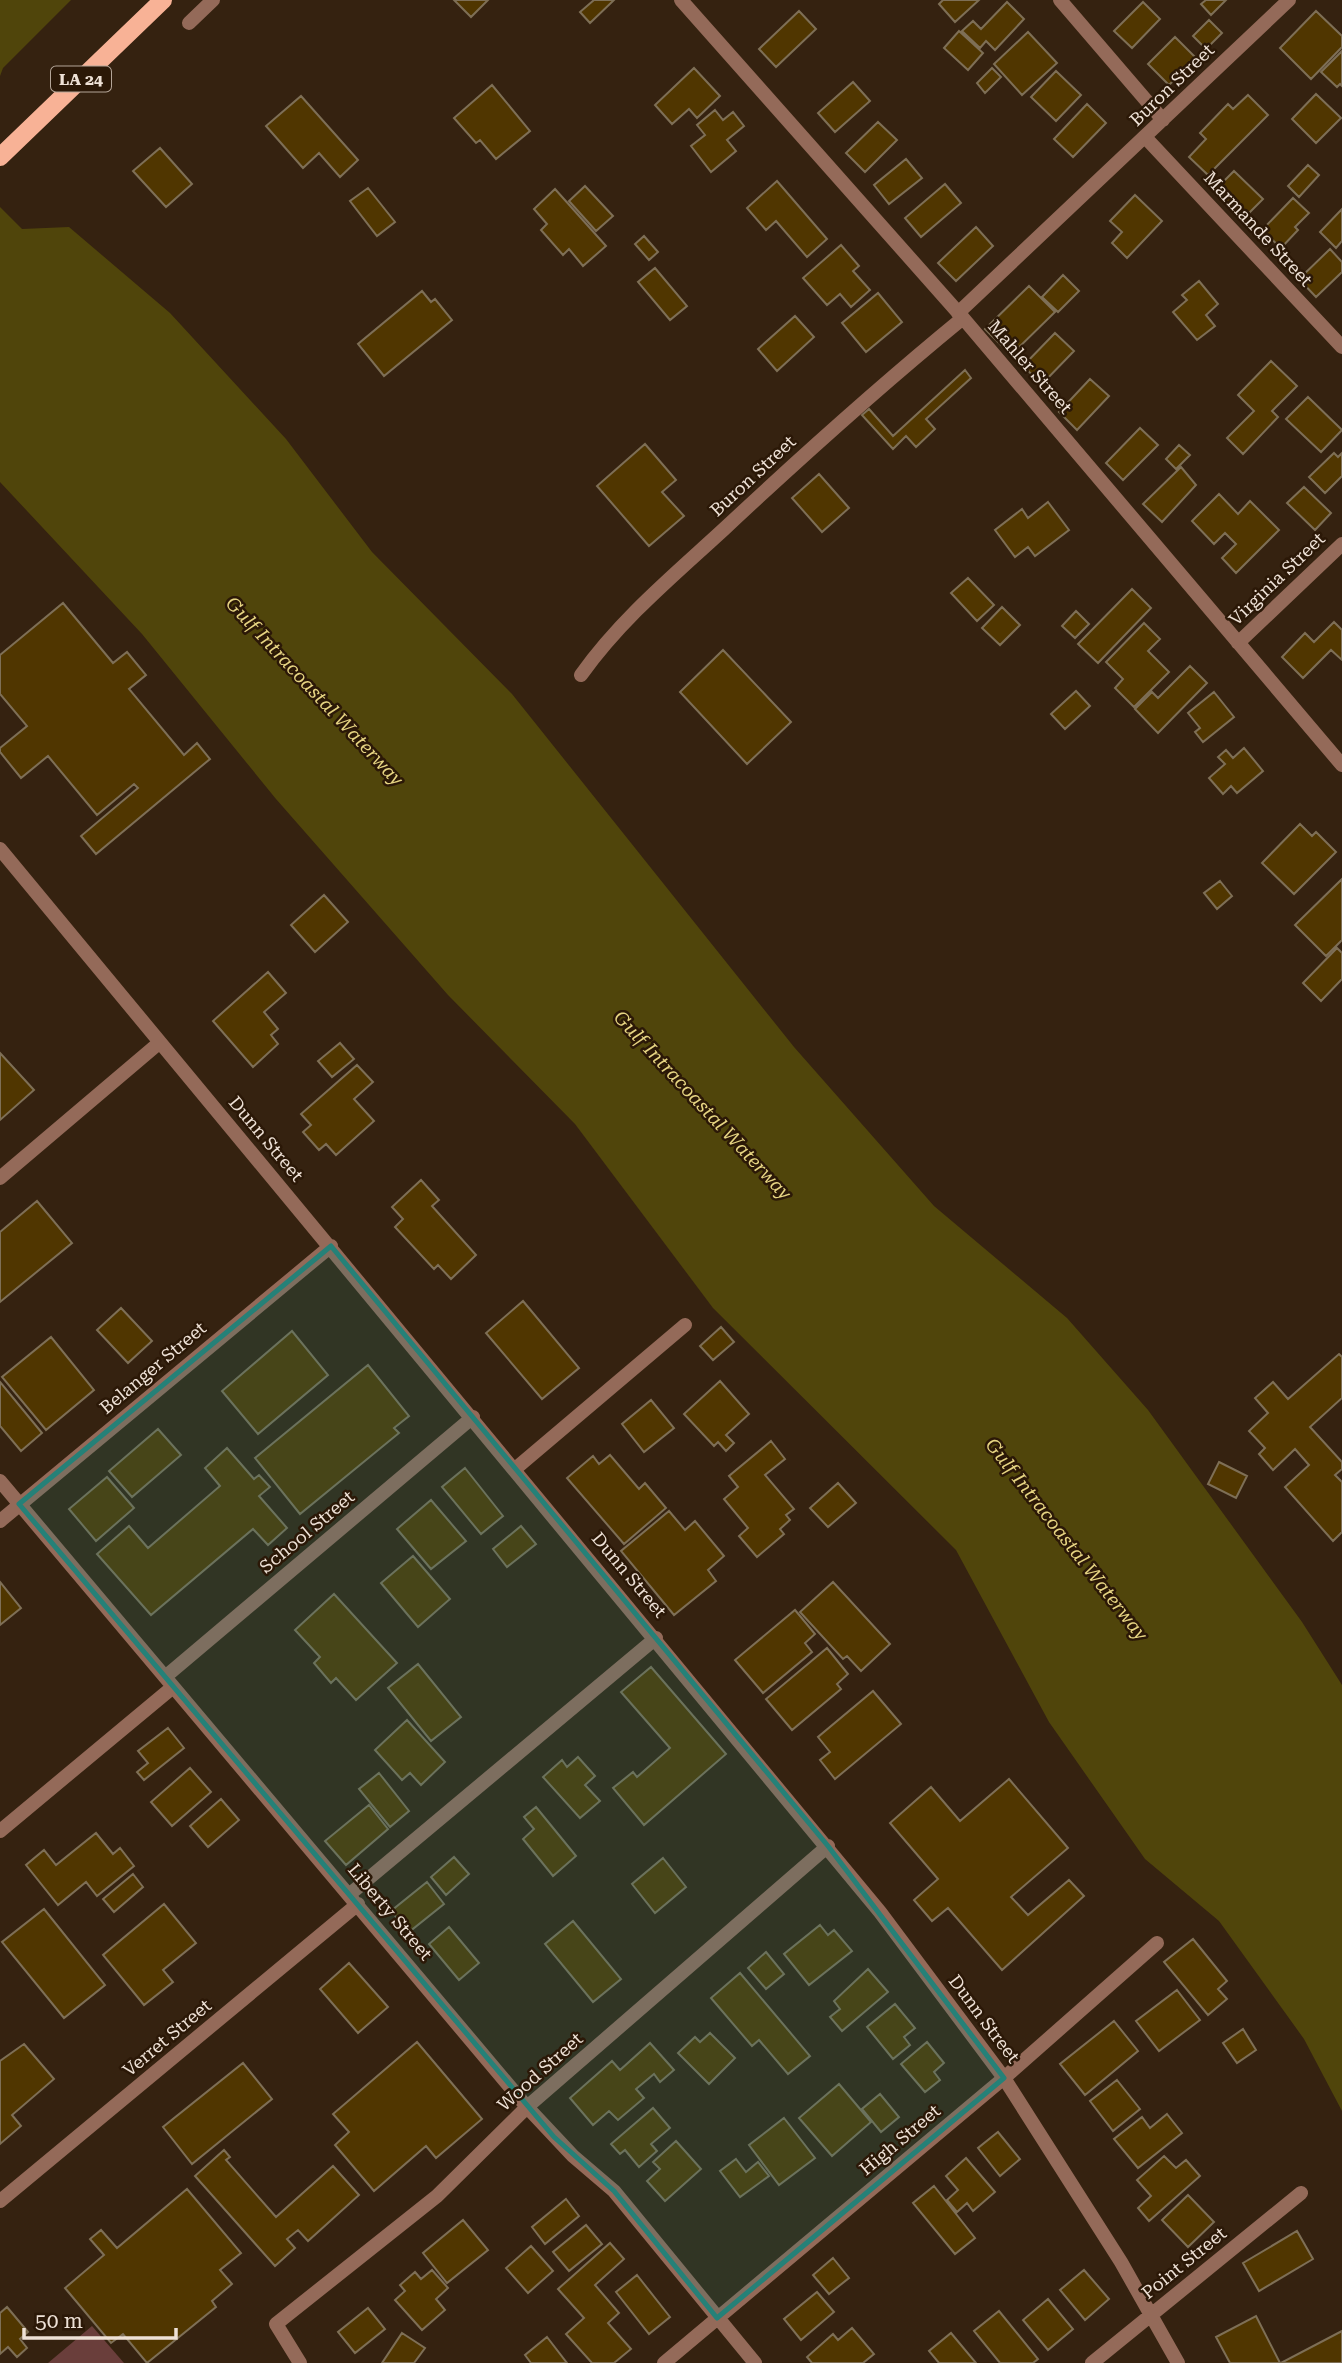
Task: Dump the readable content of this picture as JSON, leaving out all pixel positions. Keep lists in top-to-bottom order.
{
  "streets": {
    "main road": ["LA 24"],
    "street": [
      "Buron Street",
      "Marmande Street",
      "Mahler Street",
      "Virginia Street",
      "Dunn Street",
      "Belanger Street",
      "School Street",
      "Liberty Street",
      "Verret Street",
      "Wood Street",
      "High Street",
      "Point Street"
    ]
  },
  "crossings": [
    ["Buron Street", "Marmande Street"],
    ["Buron Street", "Mahler Street"],
    ["Mahler Street", "Virginia Street"],
    ["Dunn Street", "Belanger Street"],
    ["Dunn Street", "School Street"],
    ["Dunn Street", "Verret Street"],
    ["Dunn Street", "Wood Street"],
    ["Dunn Street", "High Street"],
    ["Dunn Street", "Point Street"],
    ["Belanger Street", "Liberty Street"],
    ["School Street", "Liberty Street"],
    ["Liberty Street", "Verret Street"],
    ["Liberty Street", "Wood Street"],
    ["Liberty Street", "High Street"]
  ],
  "water": ["Gulf Intracoastal Waterway"],
  "scale_bar": "50 m"
}
